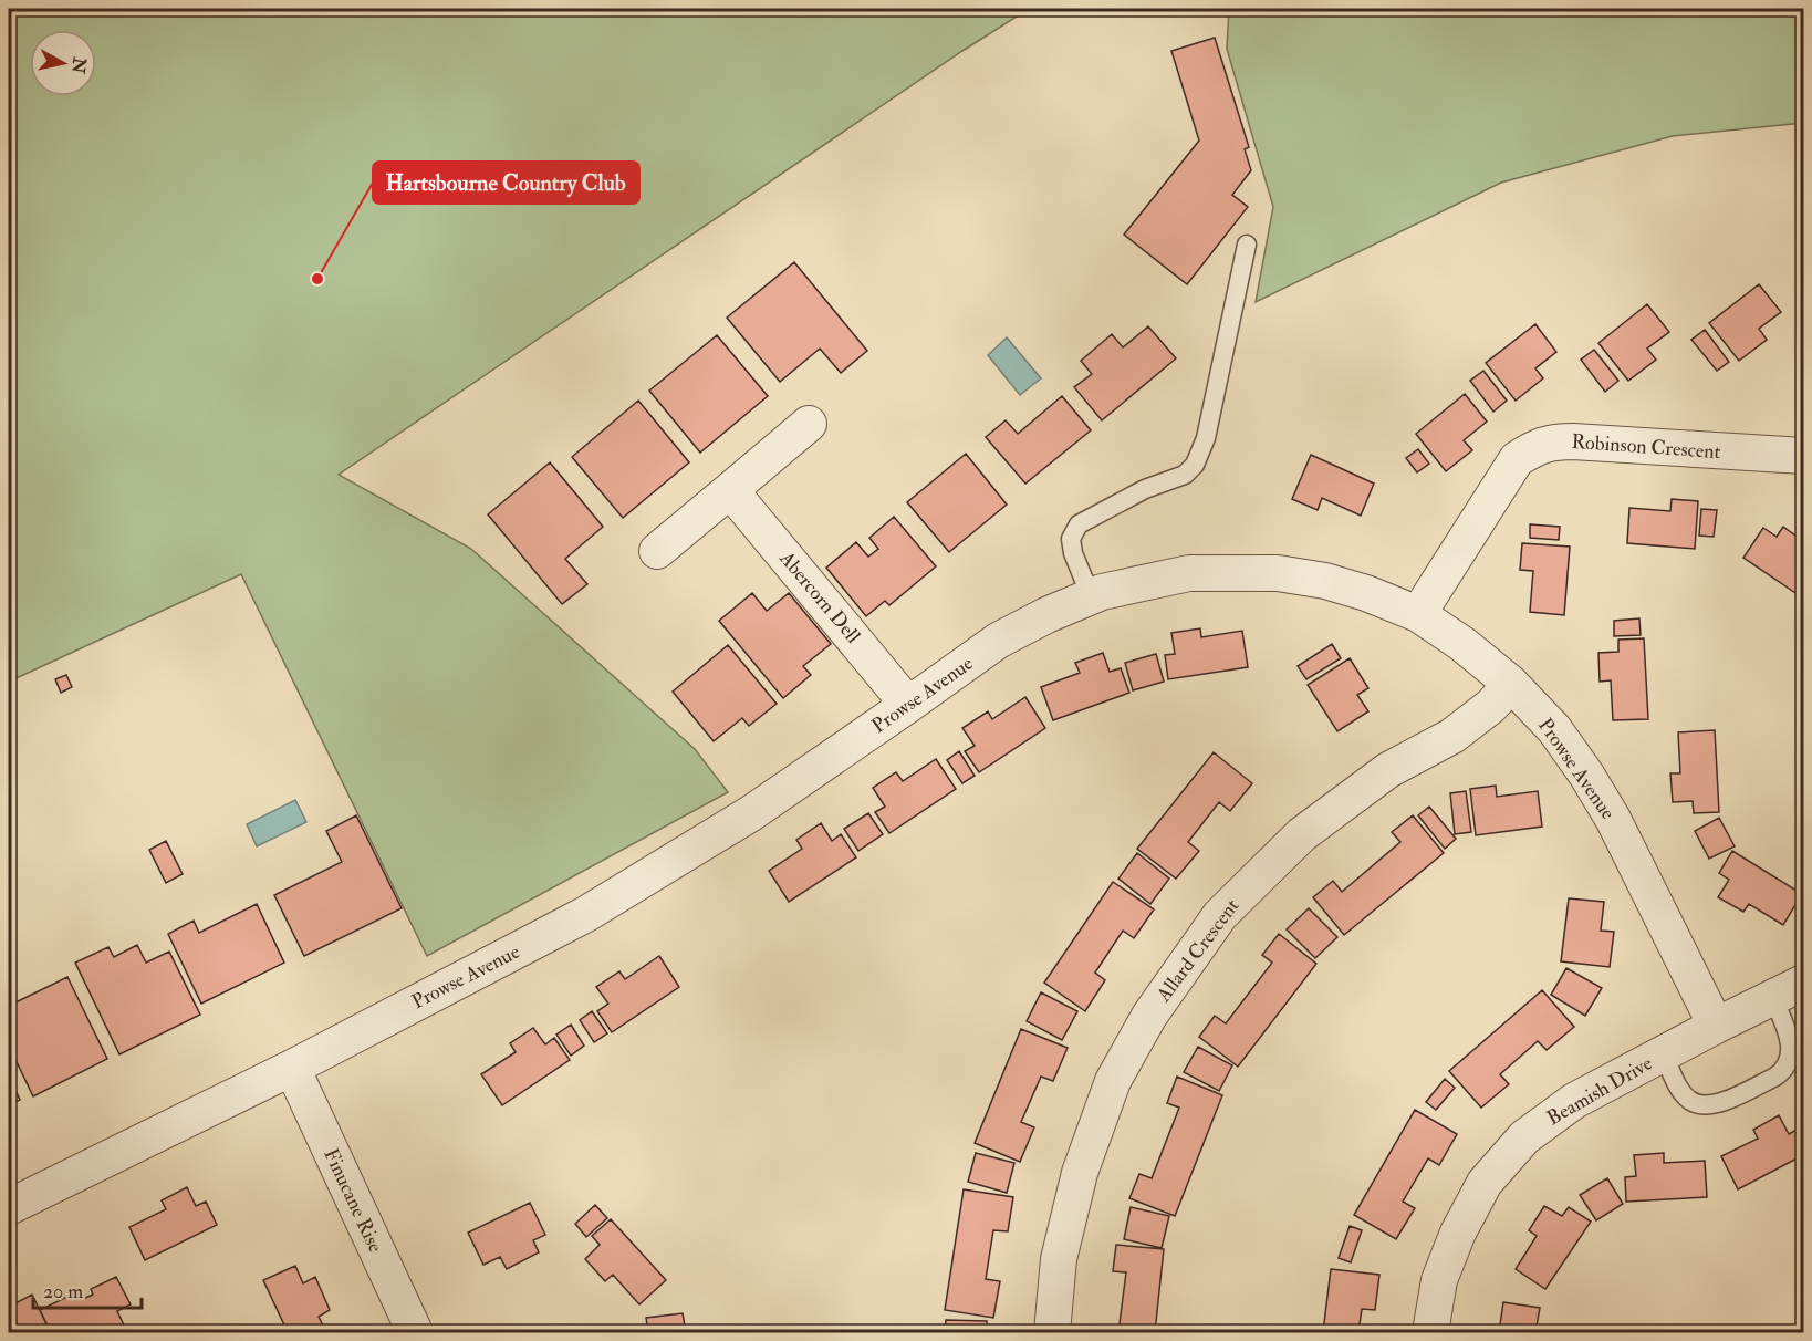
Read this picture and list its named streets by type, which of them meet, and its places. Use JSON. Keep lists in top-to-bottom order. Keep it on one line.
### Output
{"streets":{"street":["Robinson Crescent","Abercorn Dell","Prowse Avenue","Allard Crescent","Beamish Drive","Finucane Rise"]},"crossings":[["Robinson Crescent","Prowse Avenue"],["Abercorn Dell","Prowse Avenue"],["Prowse Avenue","Allard Crescent"],["Prowse Avenue","Beamish Drive"],["Prowse Avenue","Finucane Rise"]],"places":["Hartsbourne Country Club"],"scale_bar":"20 m","north":"right"}
